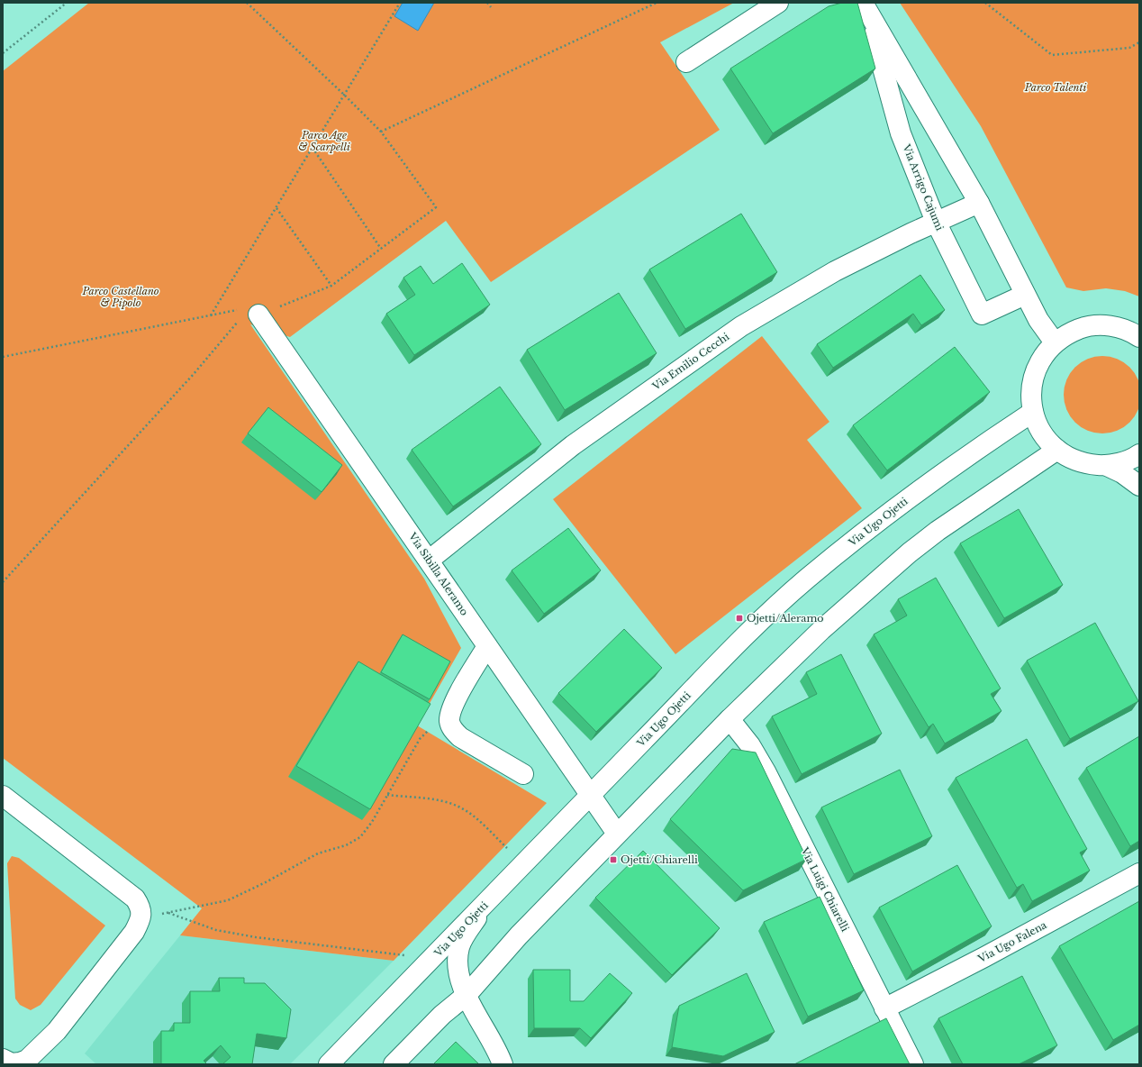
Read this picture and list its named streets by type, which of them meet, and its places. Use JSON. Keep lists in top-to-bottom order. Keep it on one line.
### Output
{"streets":{"street":["Via Arrigo Cajumi","Via Emilio Cecchi","Via Ugo Ojetti","Via Sibilla Aleramo","Via Luigi Chiarelli","Via Ugo Falena"]},"crossings":[["Via Arrigo Cajumi","Via Emilio Cecchi"],["Via Emilio Cecchi","Via Sibilla Aleramo"],["Via Ugo Ojetti","Via Sibilla Aleramo"],["Via Luigi Chiarelli","Via Ugo Falena"]],"parks":["Parco Talenti","Parco Age & Scarpelli","Parco Castellano & Pipolo"],"places":{"transit":["Ojetti/Aleramo","Ojetti/Chiarelli"]}}
